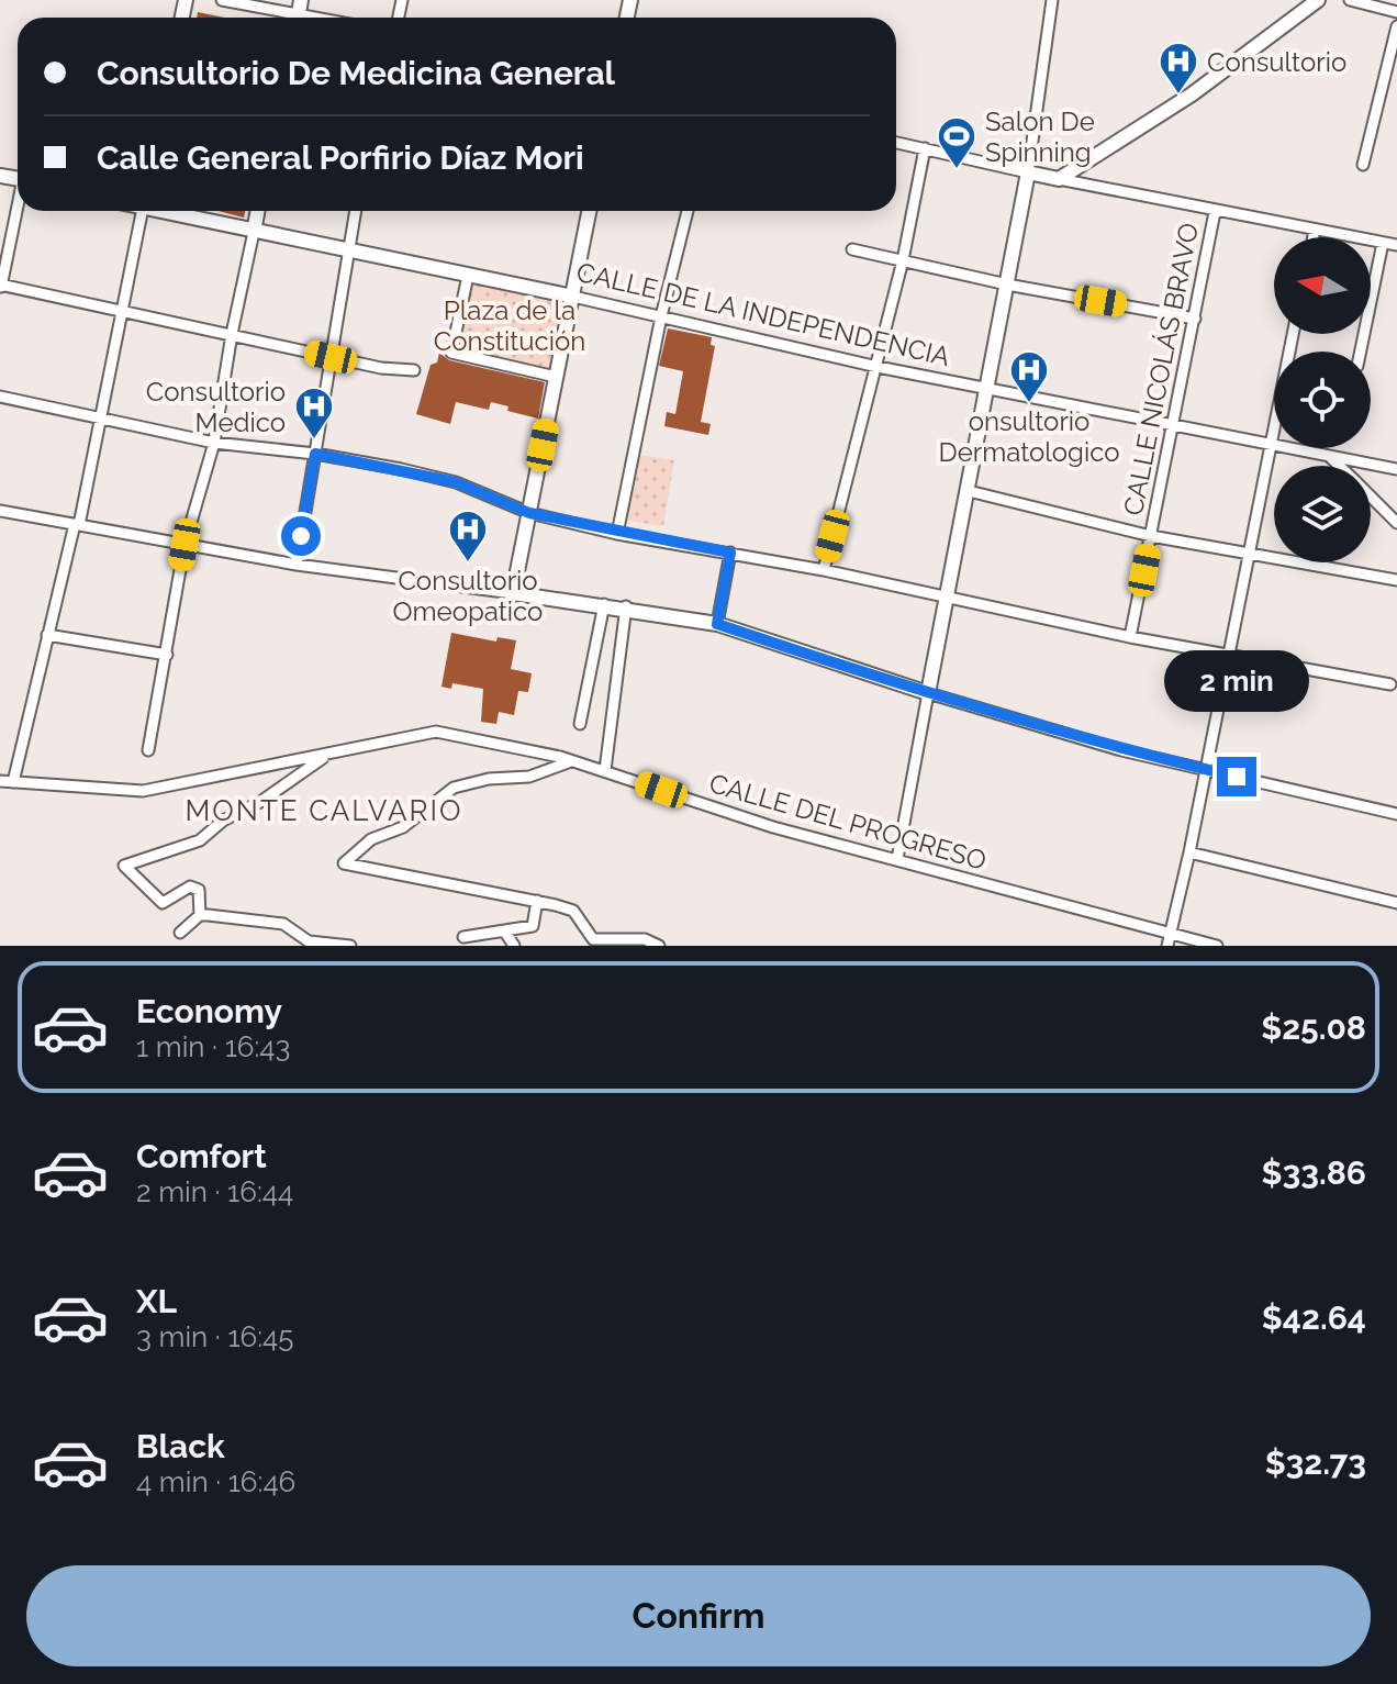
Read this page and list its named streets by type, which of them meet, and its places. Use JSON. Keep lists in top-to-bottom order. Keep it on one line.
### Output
{"streets":{"street":["CALLE DE LA INDEPENDENCIA","CALLE NICOLÁS BRAVO","CALLE DEL PROGRESO"]},"crossings":[["CALLE DE LA INDEPENDENCIA","CALLE NICOLÁS BRAVO"]],"districts":["MONTE CALVARIO"],"parks":["Plaza de la Constitución"],"places":{"hospital":["Consultorio","onsultorio Dermatologico","Consultorio Medico","Consultorio Omeopatico"],"sports":["Salon De Spinning"]},"north":"left","page":{"banner":["Consultorio De Medicina General","Calle General Porfirio Díaz Mori"],"bubble":"2 min","list":[{"name":"Economy","note":"1 min · 16:43","value":"$25.08"},{"name":"Comfort","note":"2 min · 16:44","value":"$33.86"},{"name":"XL","note":"3 min · 16:45","value":"$42.64"},{"name":"Black","note":"4 min · 16:46","value":"$32.73"}],"buttons":"Confirm"}}
